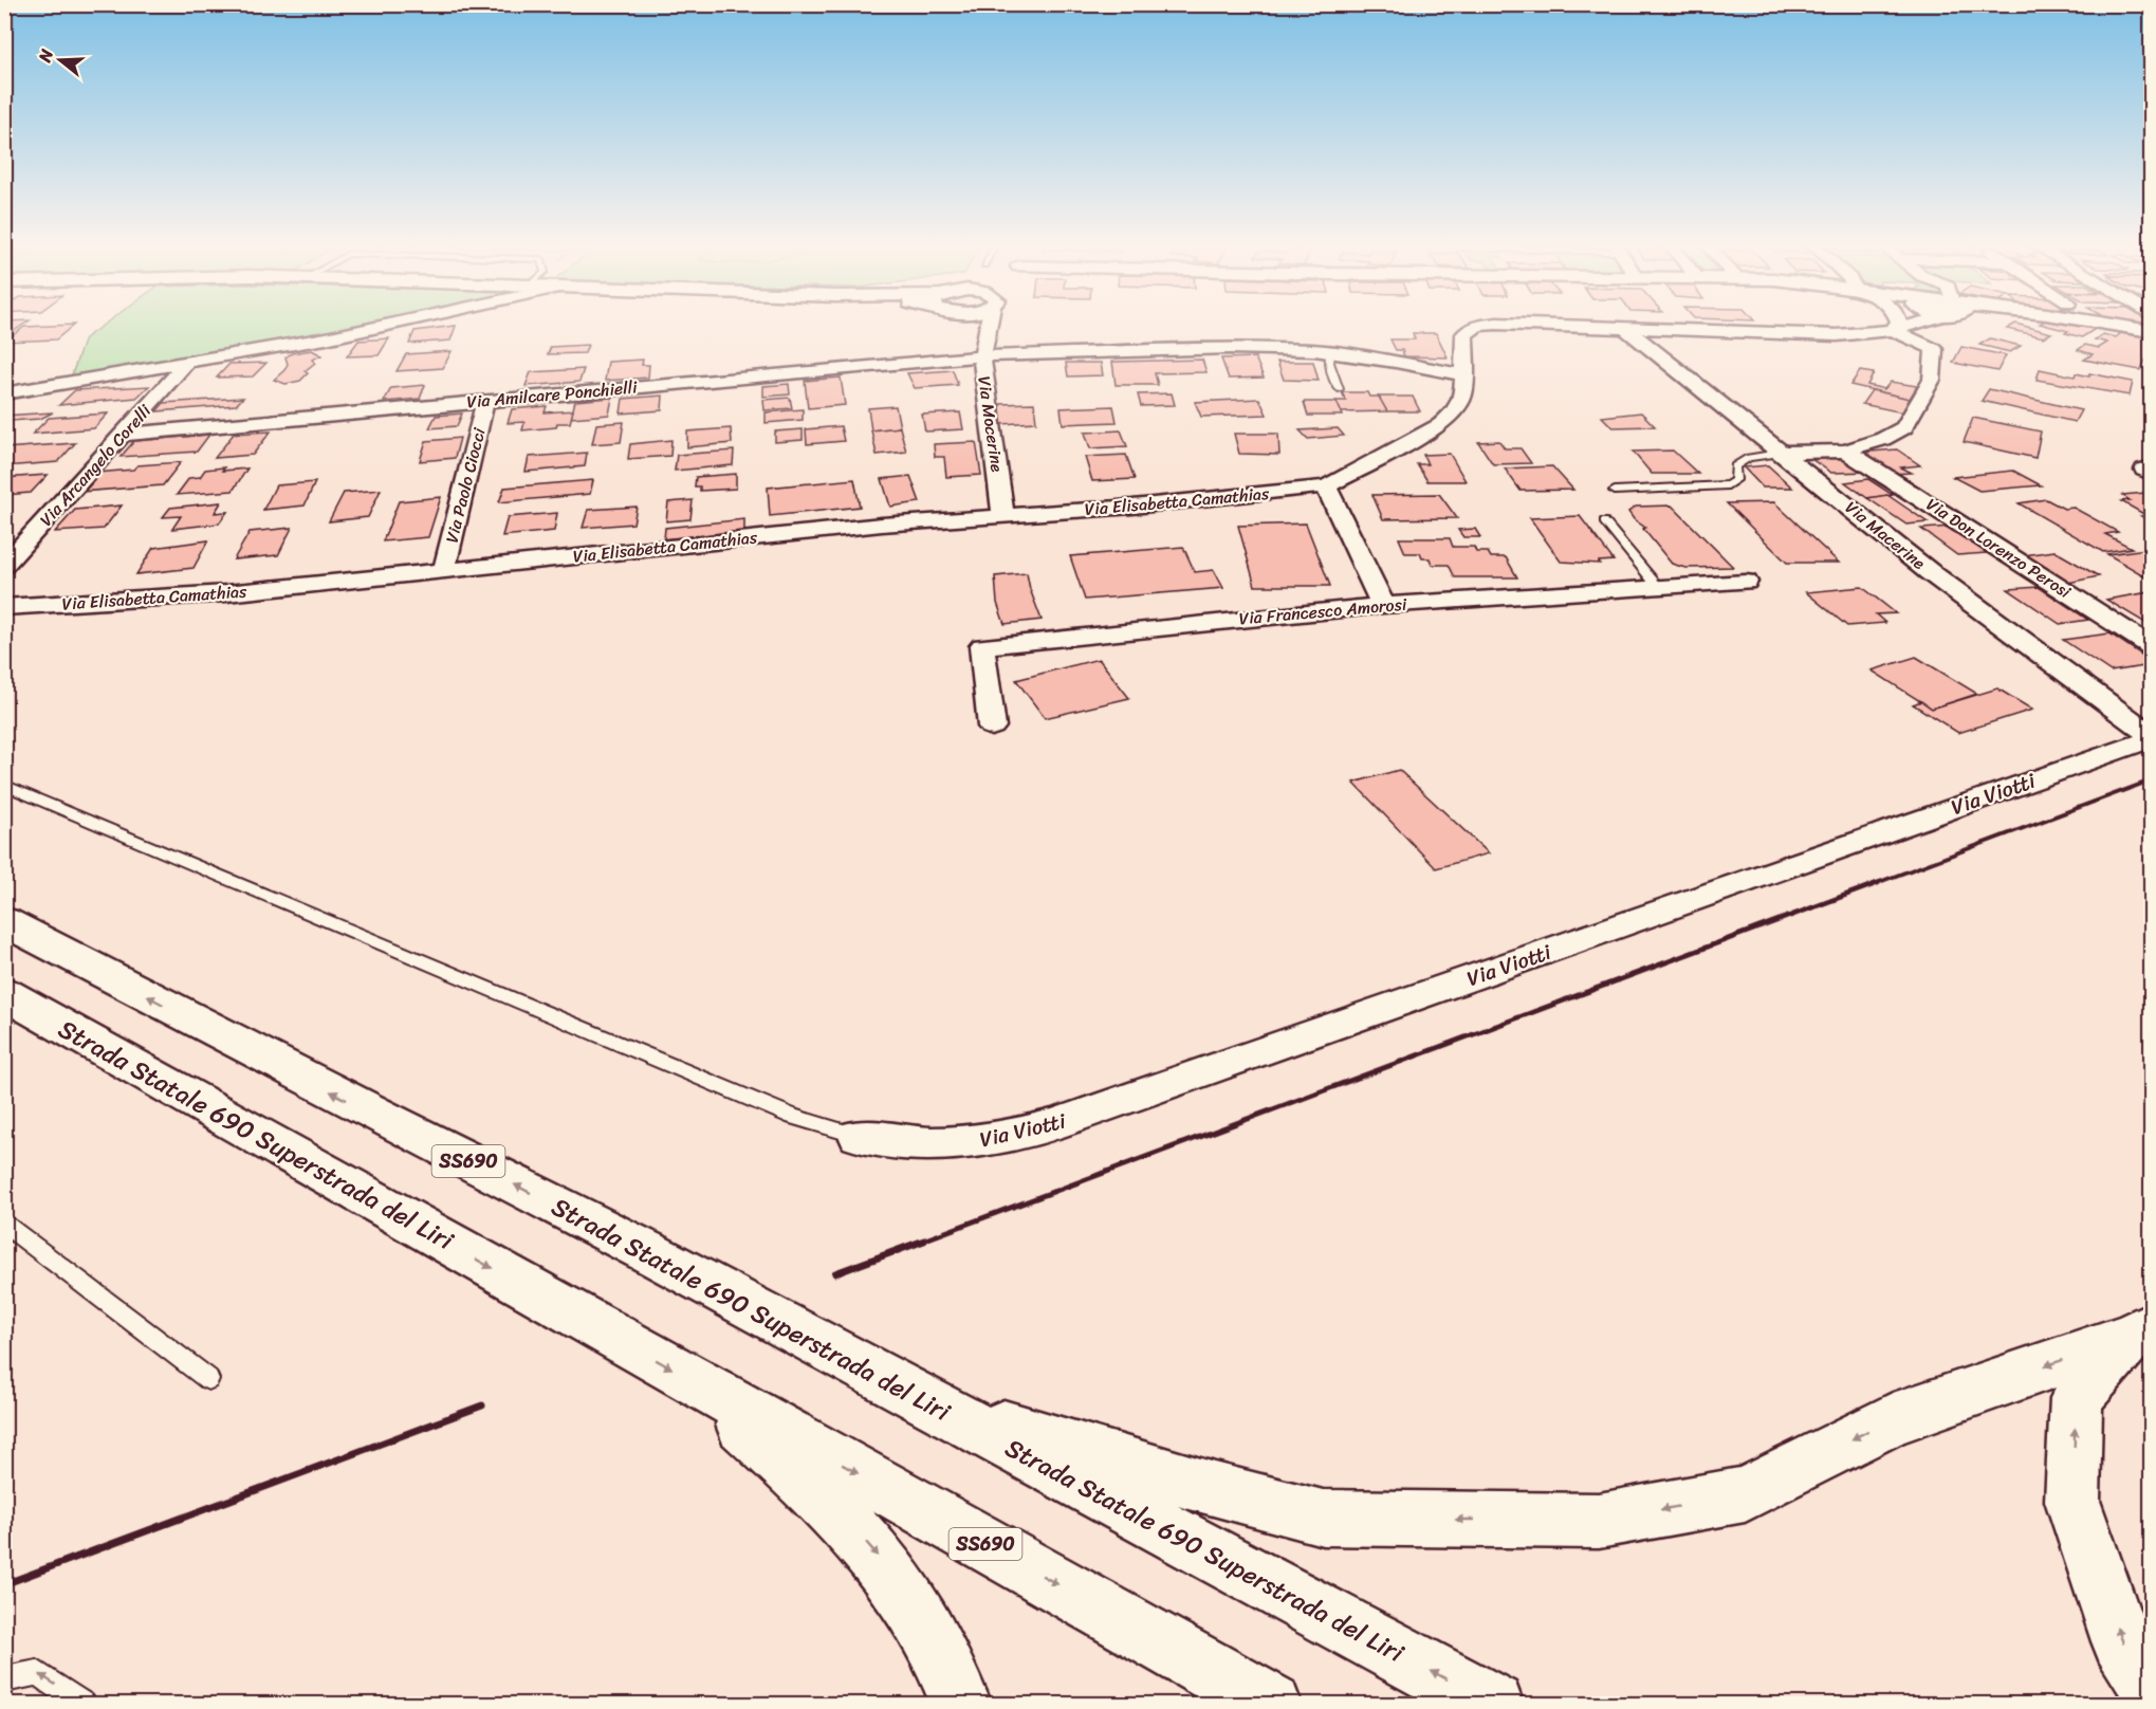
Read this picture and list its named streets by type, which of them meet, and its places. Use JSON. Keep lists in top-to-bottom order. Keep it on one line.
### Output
{"streets":{"main road":["Strada Statale 690 Superstrada del Liri","SS690"],"street":["Via Amilcare Ponchielli","Via Mocerine","Via Arcangelo Corelli","Via Paolo Ciocci","Via Elisabetta Camathias","Via Macerine","Via Don Lorenzo Perosi","Via Francesco Amorosi","Via Viotti"]},"crossings":[["Via Amilcare Ponchielli","Via Mocerine"],["Via Amilcare Ponchielli","Via Arcangelo Corelli"],["Via Amilcare Ponchielli","Via Paolo Ciocci"],["Via Mocerine","Via Elisabetta Camathias"],["Via Paolo Ciocci","Via Elisabetta Camathias"],["Via Macerine","Via Viotti"]],"north":"left"}
